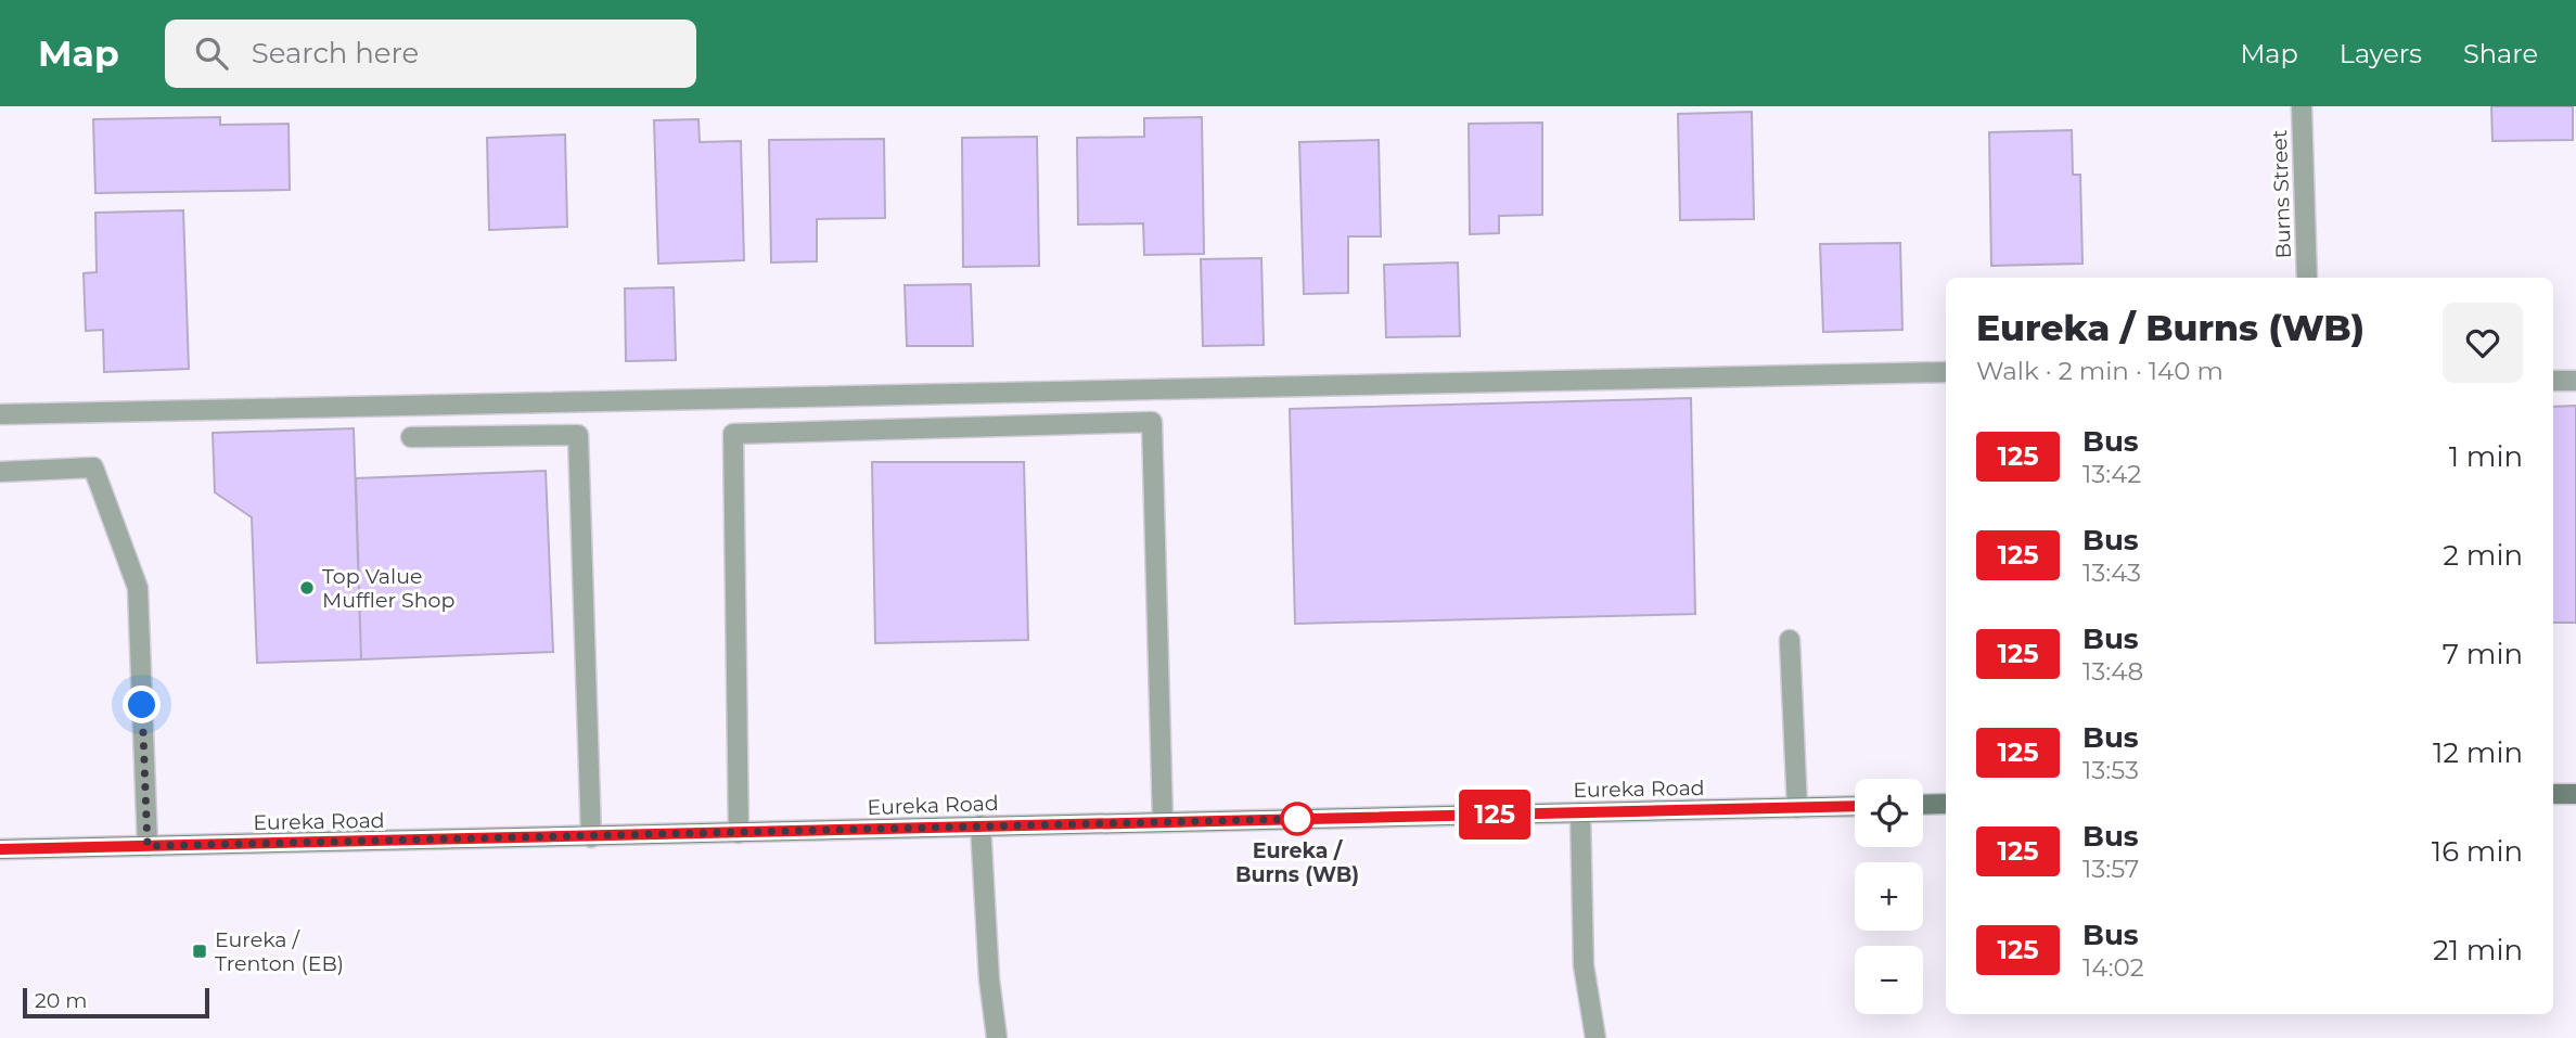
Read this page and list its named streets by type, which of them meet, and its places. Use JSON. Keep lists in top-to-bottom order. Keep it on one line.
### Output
{"streets":{"main road":["Eureka Road"],"street":["Burns Street"]},"places":{"other":["Top Value Muffler Shop","Eureka / Burns (WB)"],"transit":["Eureka / Trenton (EB)"]},"lines":["bus line 125"],"scale_bar":"20 m","page":{"header":"Map","search":"Search here","nav":["Map","Layers","Share"],"on_map":"125","heading":["Eureka / Burns (WB)","Walk · 2 min · 140 m"],"list":[{"mark":"125","name":"Bus","note":"13:42","value":"1 min"},{"mark":"125","name":"Bus","note":"13:43","value":"2 min"},{"mark":"125","name":"Bus","note":"13:48","value":"7 min"},{"mark":"125","name":"Bus","note":"13:53","value":"12 min"},{"mark":"125","name":"Bus","note":"13:57","value":"16 min"},{"mark":"125","name":"Bus","note":"14:02","value":"21 min"}],"map_buttons":["+","−"],"scale":"20 m"}}
